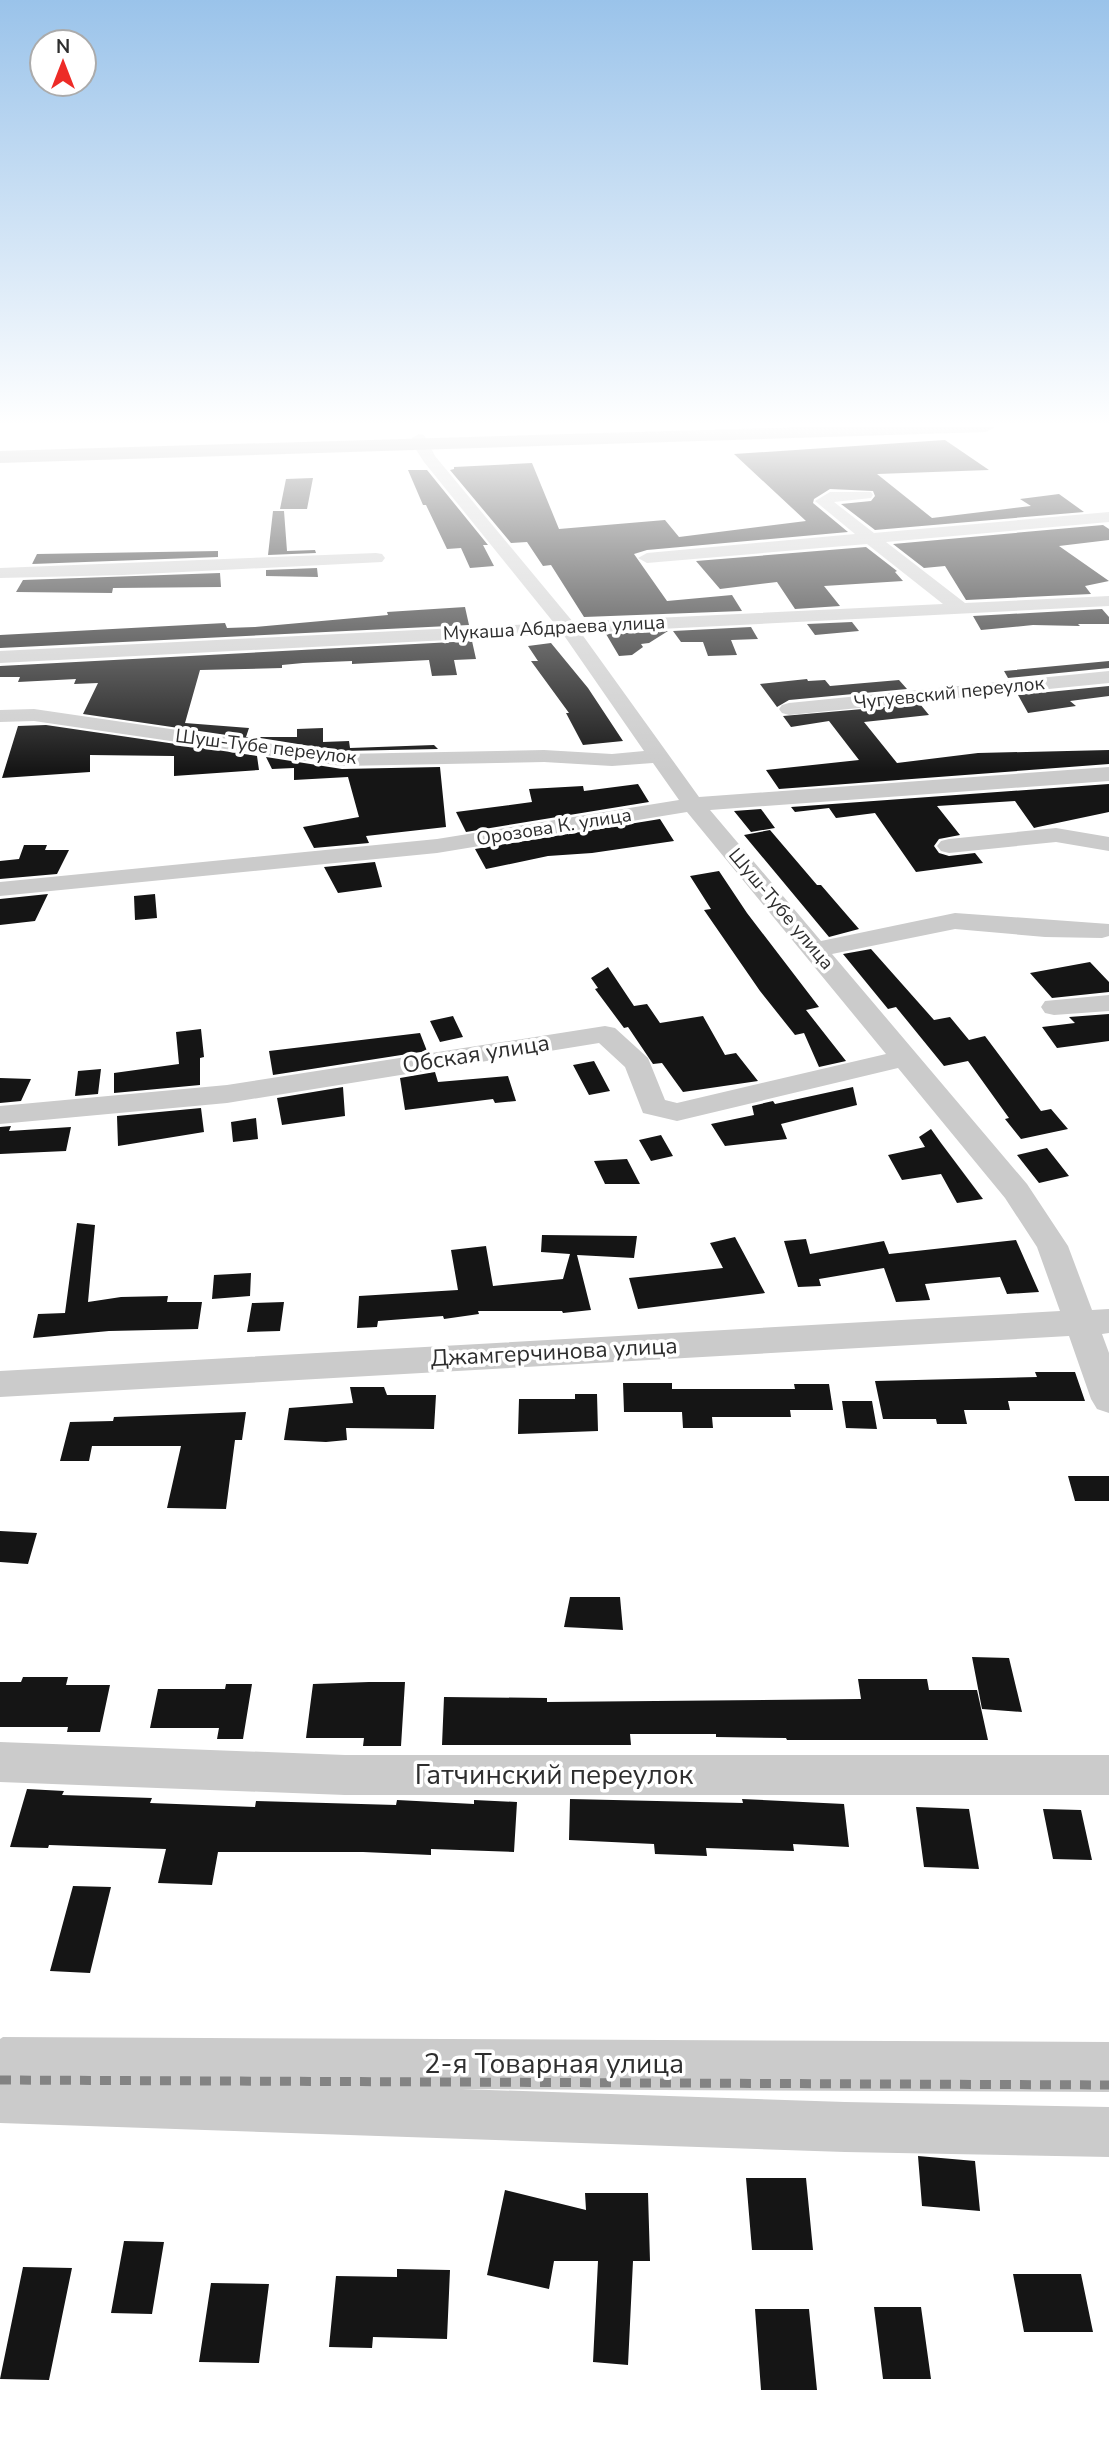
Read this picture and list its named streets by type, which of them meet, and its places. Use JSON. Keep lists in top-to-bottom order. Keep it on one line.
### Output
{"streets":{"street":["Мукаша Абдраева улица","Чугуевский переулок","Шуш-Тубе переулок","Орозова К. улица","Шуш-Тубе улица","Обская улица","Джамгерчинова улица","Гатчинский переулок","2-я Товарная улица"]},"crossings":[["Мукаша Абдраева улица","Шуш-Тубе улица"],["Шуш-Тубе переулок","Шуш-Тубе улица"],["Орозова К. улица","Шуш-Тубе улица"],["Шуш-Тубе улица","Обская улица"],["Шуш-Тубе улица","Джамгерчинова улица"]],"north":"top"}
